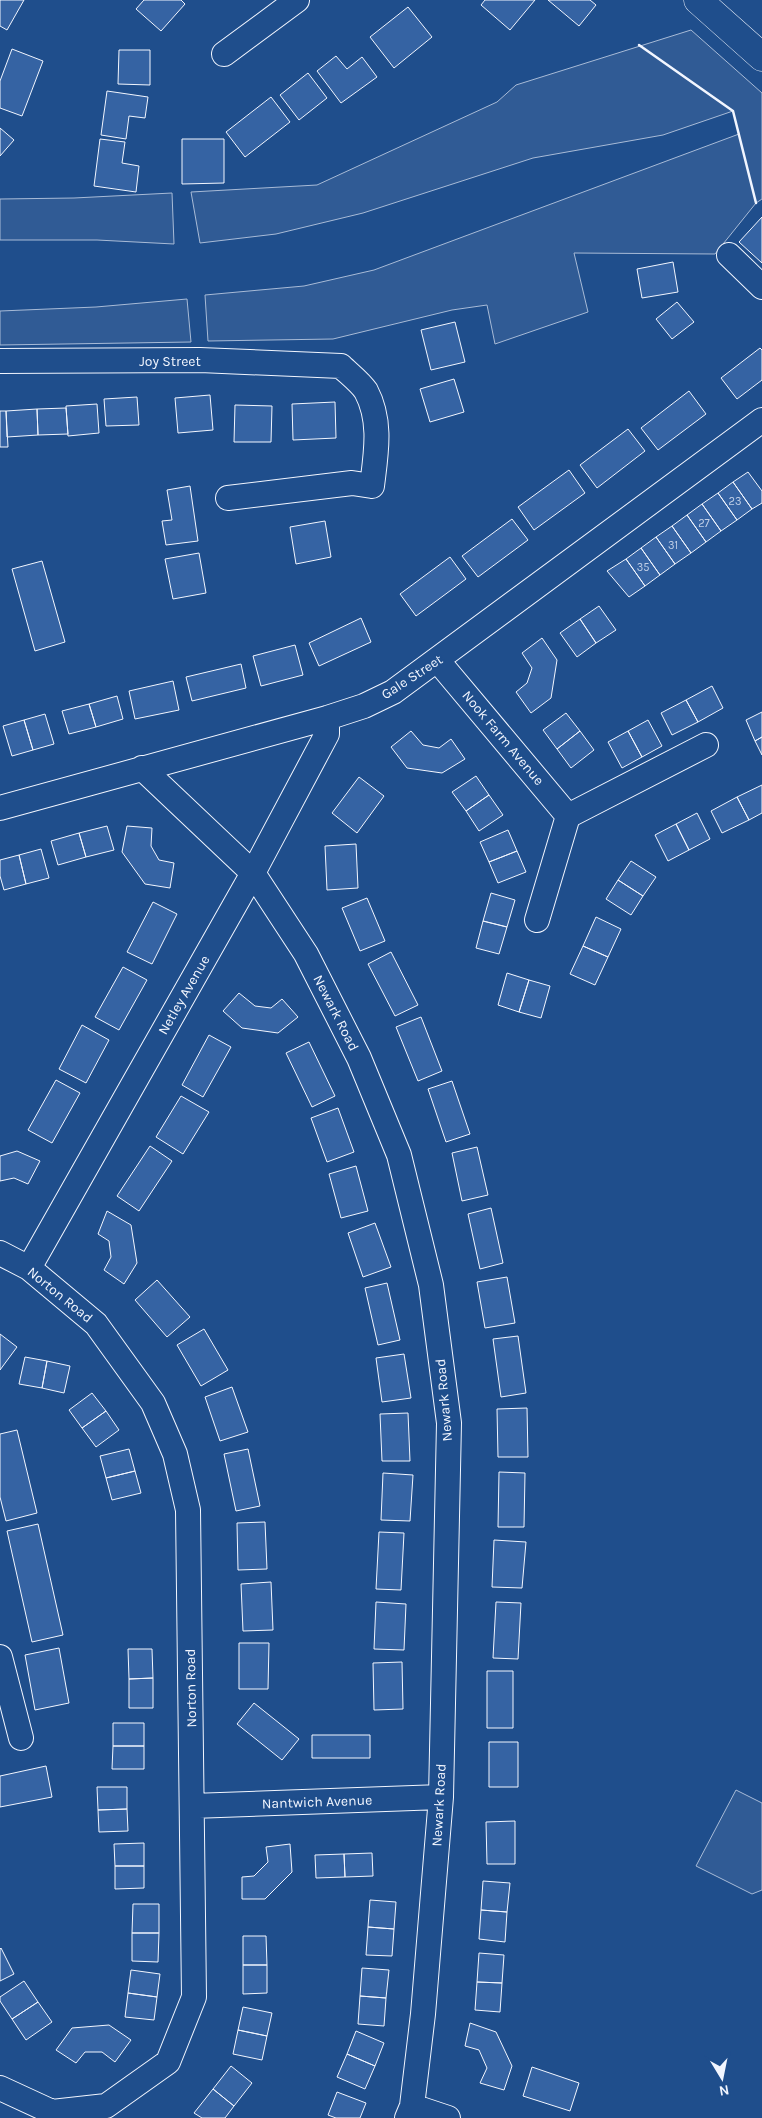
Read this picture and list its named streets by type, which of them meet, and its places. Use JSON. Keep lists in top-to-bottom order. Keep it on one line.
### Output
{"streets":{"street":["Joy Street","Gale Street","Nook Farm Avenue","Netley Avenue","Newark Road","Norton Road","Nantwich Avenue"]},"crossings":[["Gale Street","Nook Farm Avenue"],["Gale Street","Netley Avenue"],["Gale Street","Newark Road"],["Netley Avenue","Newark Road"],["Netley Avenue","Norton Road"],["Newark Road","Nantwich Avenue"],["Norton Road","Nantwich Avenue"]],"house_numbers":["23","27","31","35"],"north":"bottom"}
